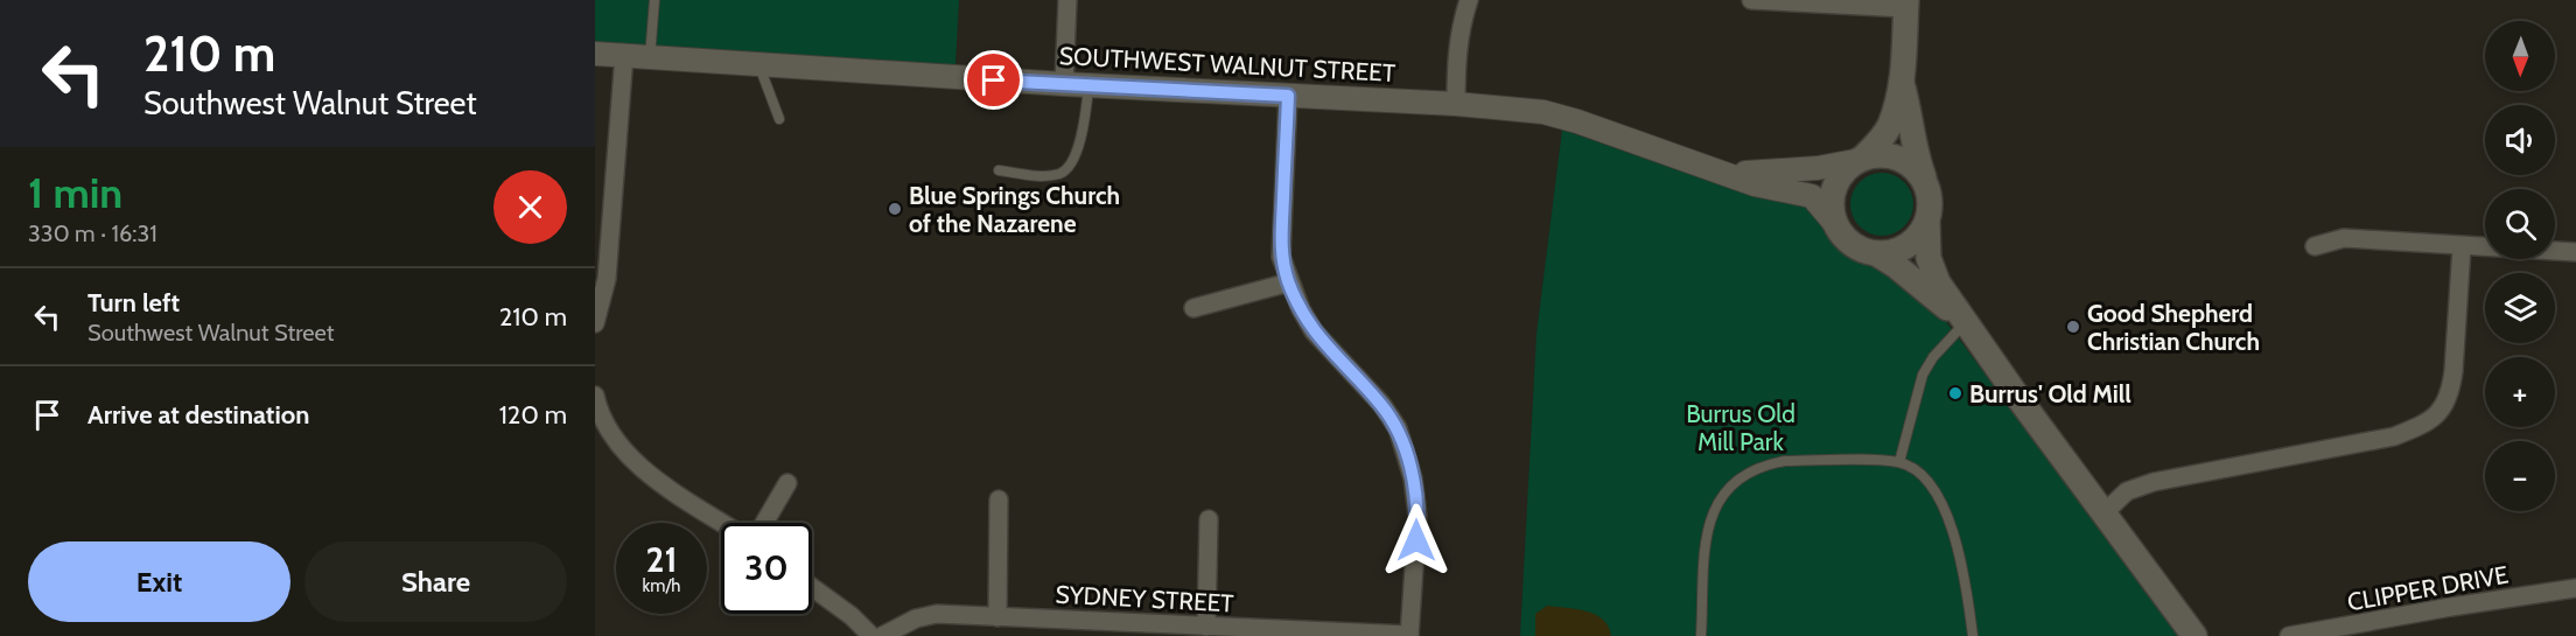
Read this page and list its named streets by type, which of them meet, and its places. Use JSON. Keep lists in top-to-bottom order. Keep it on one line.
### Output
{"streets":{"street":["SOUTHWEST WALNUT STREET","CLIPPER DRIVE","SYDNEY STREET"]},"parks":["Burrus Old Mill Park"],"places":["Blue Springs Church of the Nazarene","Good Shepherd Christian Church","Burrus' Old Mill"],"north":"bottom","page":{"turn":["210 m","Southwest Walnut Street"],"map_buttons":["+","−"],"heading":["1 min","330 m · 16:31"],"list":[{"name":"Turn left","note":"Southwest Walnut Street","value":"210 m"},{"name":"Arrive at destination","value":"120 m"}],"speed":"21 km/h","limit":"30","buttons":["Exit","Share"]}}
